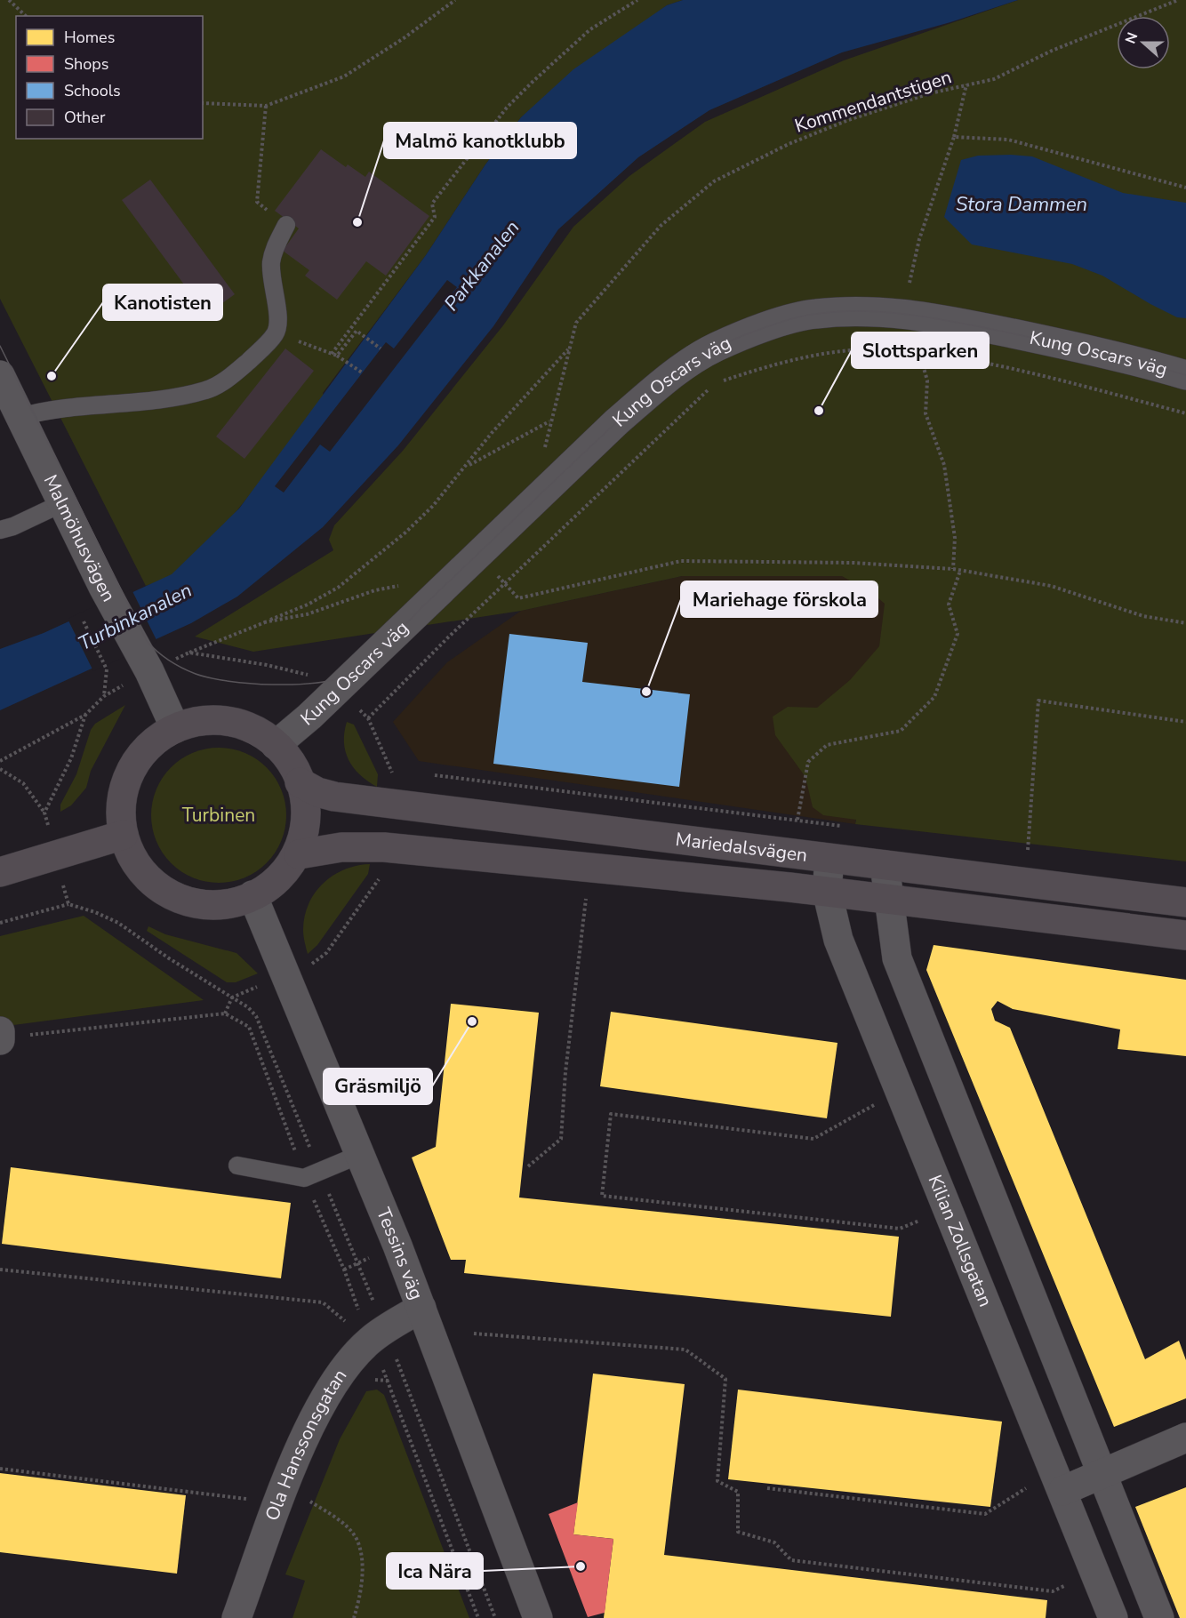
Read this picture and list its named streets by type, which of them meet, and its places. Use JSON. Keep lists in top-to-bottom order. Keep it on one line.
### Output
{"streets":{"main road":["Mariedalsvägen"],"street":["Kung Oscars väg","Malmöhusvägen","Kilian Zollsgatan","Tessins väg","Ola Hanssonsgatan"],"path":["Kommendantstigen"]},"crossings":[["Kommendantstigen","Kung Oscars väg"],["Kung Oscars väg","Malmöhusvägen"],["Kung Oscars väg","Mariedalsvägen"],["Kung Oscars väg","Tessins väg"],["Malmöhusvägen","Mariedalsvägen"],["Malmöhusvägen","Tessins väg"],["Mariedalsvägen","Kilian Zollsgatan"],["Mariedalsvägen","Tessins väg"],["Tessins väg","Ola Hanssonsgatan"]],"water":["Stora Dammen","Parkkanalen","Turbinkanalen"],"parks":["Turbinen"],"places":["Malmö kanotklubb","Kanotisten","Slottsparken","Mariehage förskola","Gräsmiljö","Ica Nära"],"legend":["Homes","Shops","Schools","Other"],"north":"left"}
